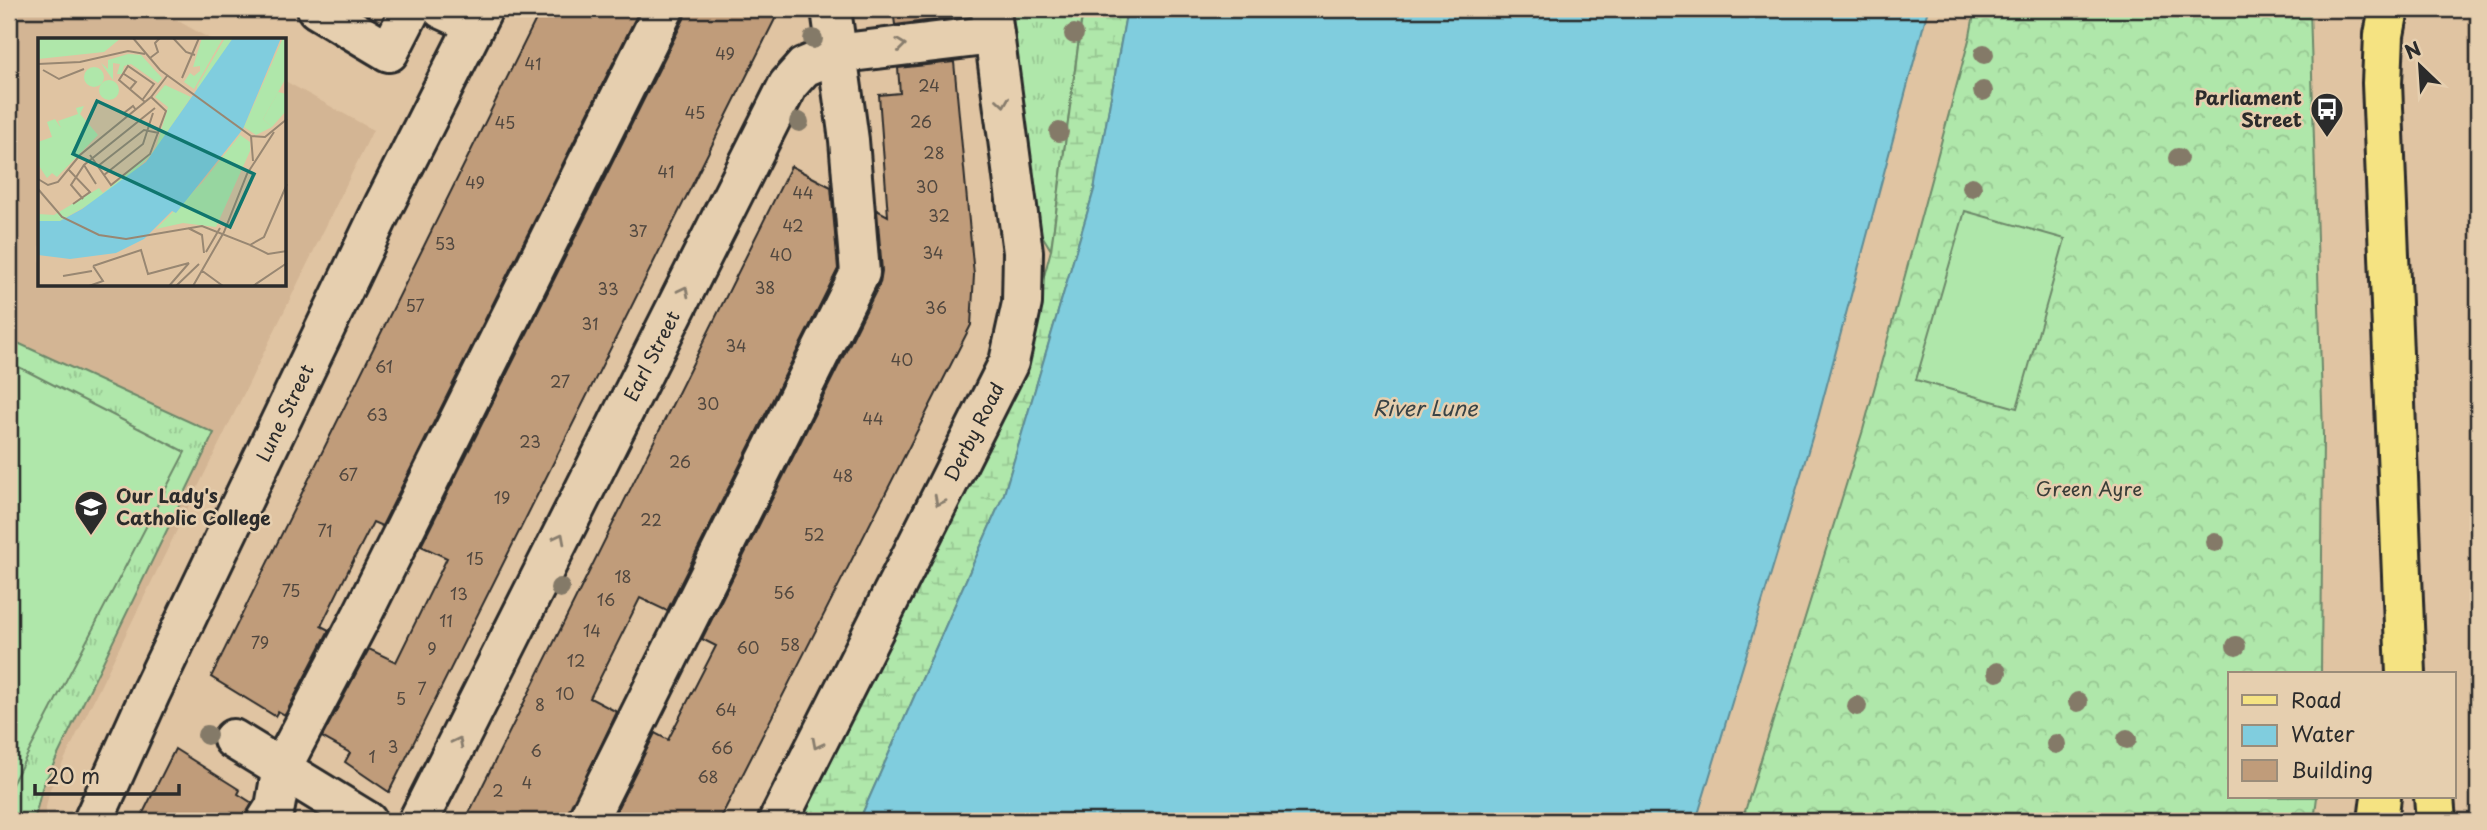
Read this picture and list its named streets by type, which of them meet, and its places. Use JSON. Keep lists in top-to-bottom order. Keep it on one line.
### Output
{"streets":{"street":["Earl Street","Lune Street","Derby Road"]},"crossings":[["Earl Street","Derby Road"]],"water":["River Lune"],"parks":["Green Ayre"],"places":{"bus stop":["Parliament Street"],"school or university":["Our Lady's Catholic College"]},"house_numbers":["49","41","24","45","26","45","28","41","49","30","44","32","42","37","53","34","40","38","33","57","36","31","34","40","61","27","30","63","44","23","26","67","48","19","22","71","52","15","18","75","56","13","16","11","14","79","58","60","9","12","7","10","5","8","64","3","66","6","1","68","4","2"],"legend":["Road","Water","Building"],"scale_bar":"20 m","north":"top left"}
